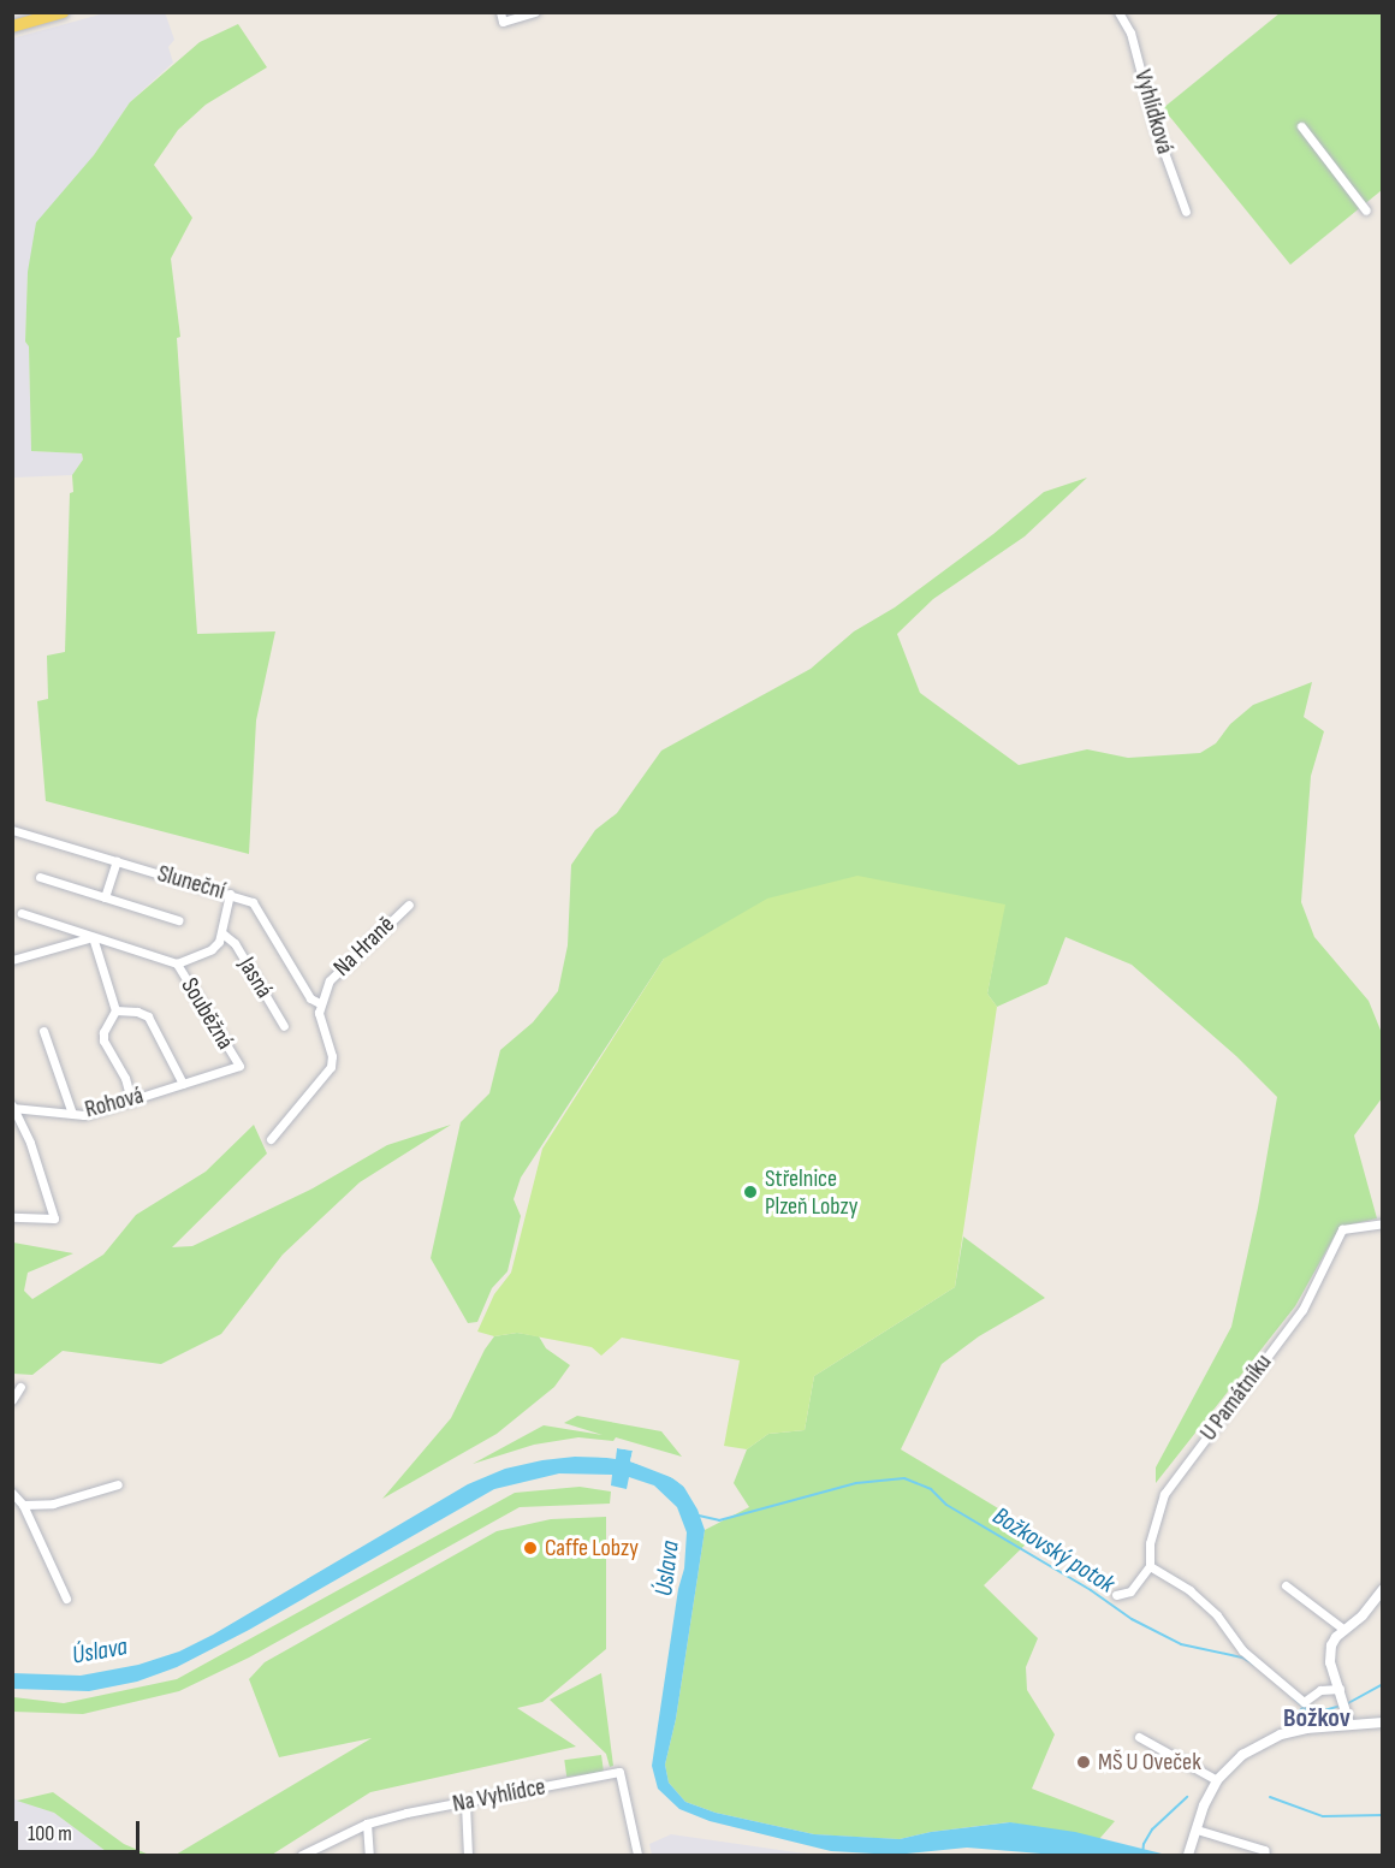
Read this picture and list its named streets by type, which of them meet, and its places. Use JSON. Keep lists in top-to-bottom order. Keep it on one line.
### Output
{"streets":{"street":["Vyhlídková","Sluneční","Na Hraně","Jasná","Souběžná","Rohová","U Památníku","Na Vyhlídce"]},"crossings":[["Sluneční","Na Hraně"],["Souběžná","Rohová"]],"districts":["Božkov"],"water":["Božkovský potok","Úslava"],"places":["Střelnice Plzeň Lobzy","Caffe Lobzy","MŠ U Oveček"],"scale_bar":"100 m"}
